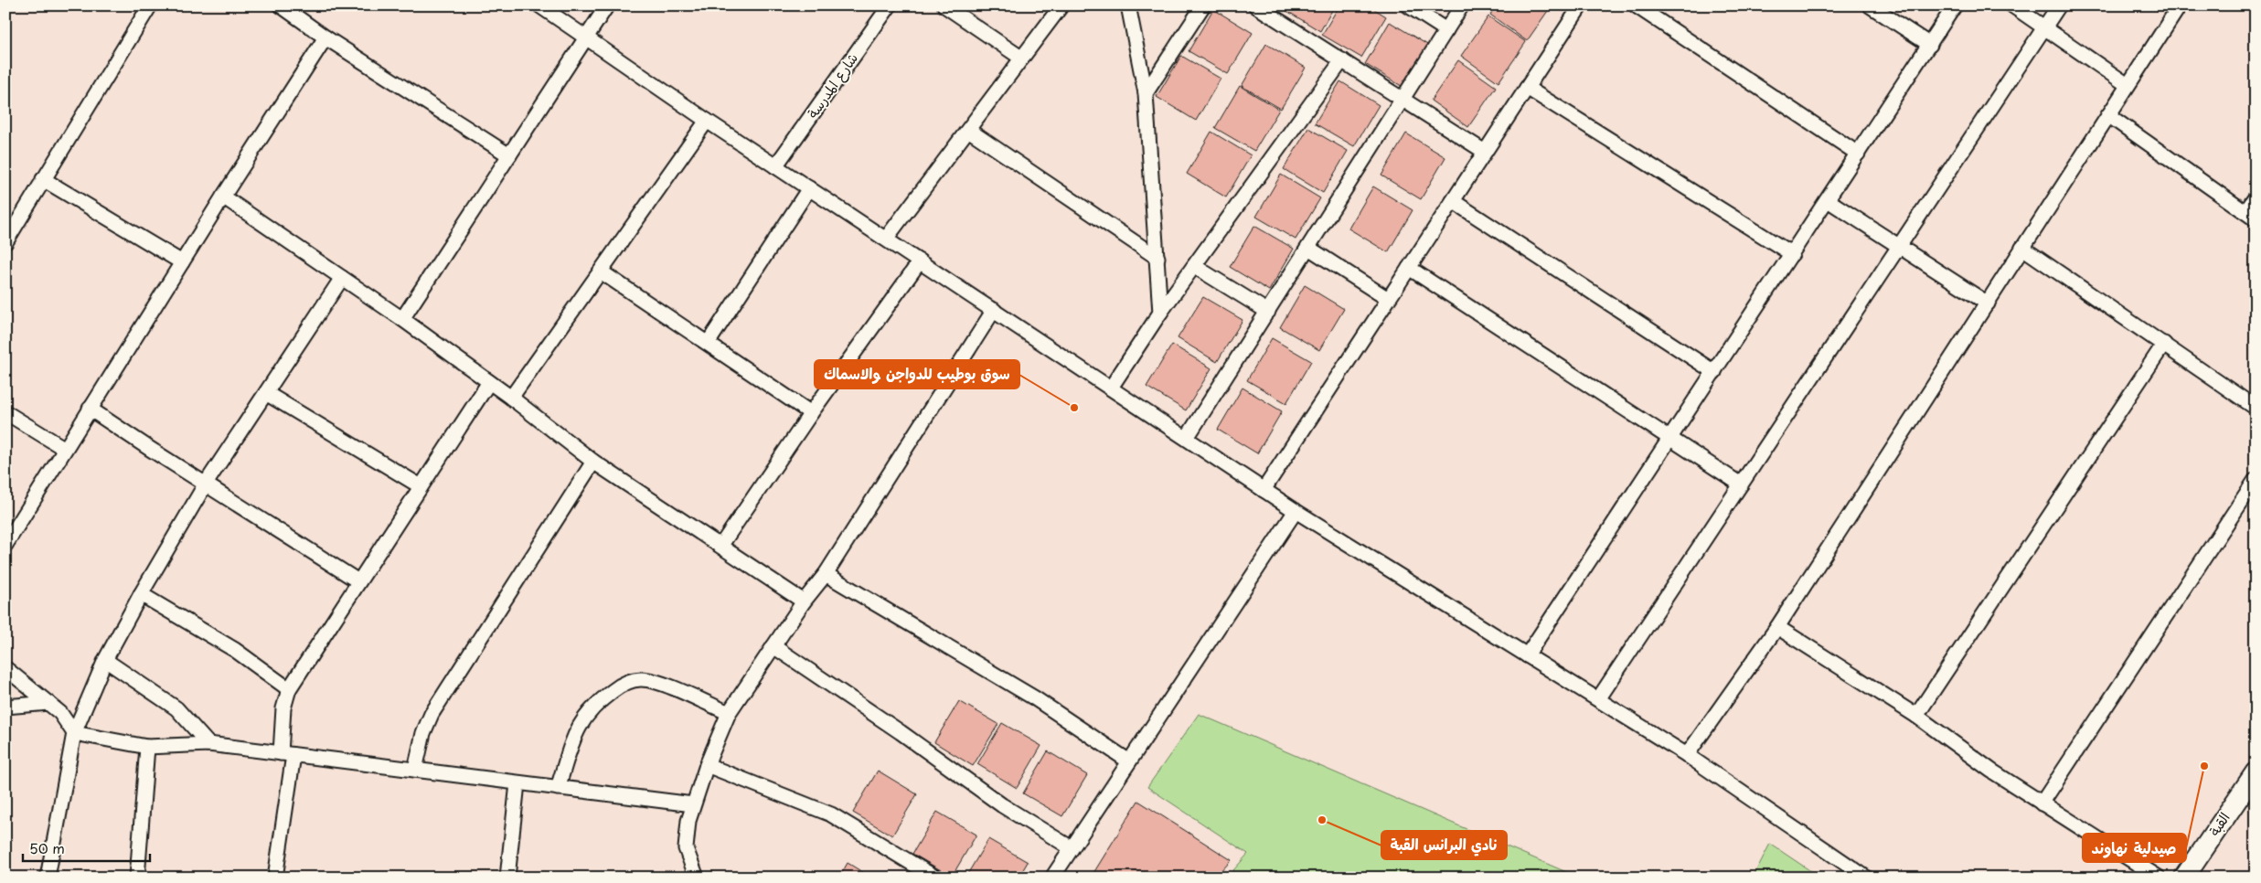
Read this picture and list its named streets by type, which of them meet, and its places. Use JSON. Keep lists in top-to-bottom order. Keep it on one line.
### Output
{"streets":{"main road":["القبة"],"street":["شارع المدرسة"]},"places":["سوق بوطيب للدواجن والاسماك","صيدلية نهاوند","نادي البرانس القبة"],"scale_bar":"50 m"}
